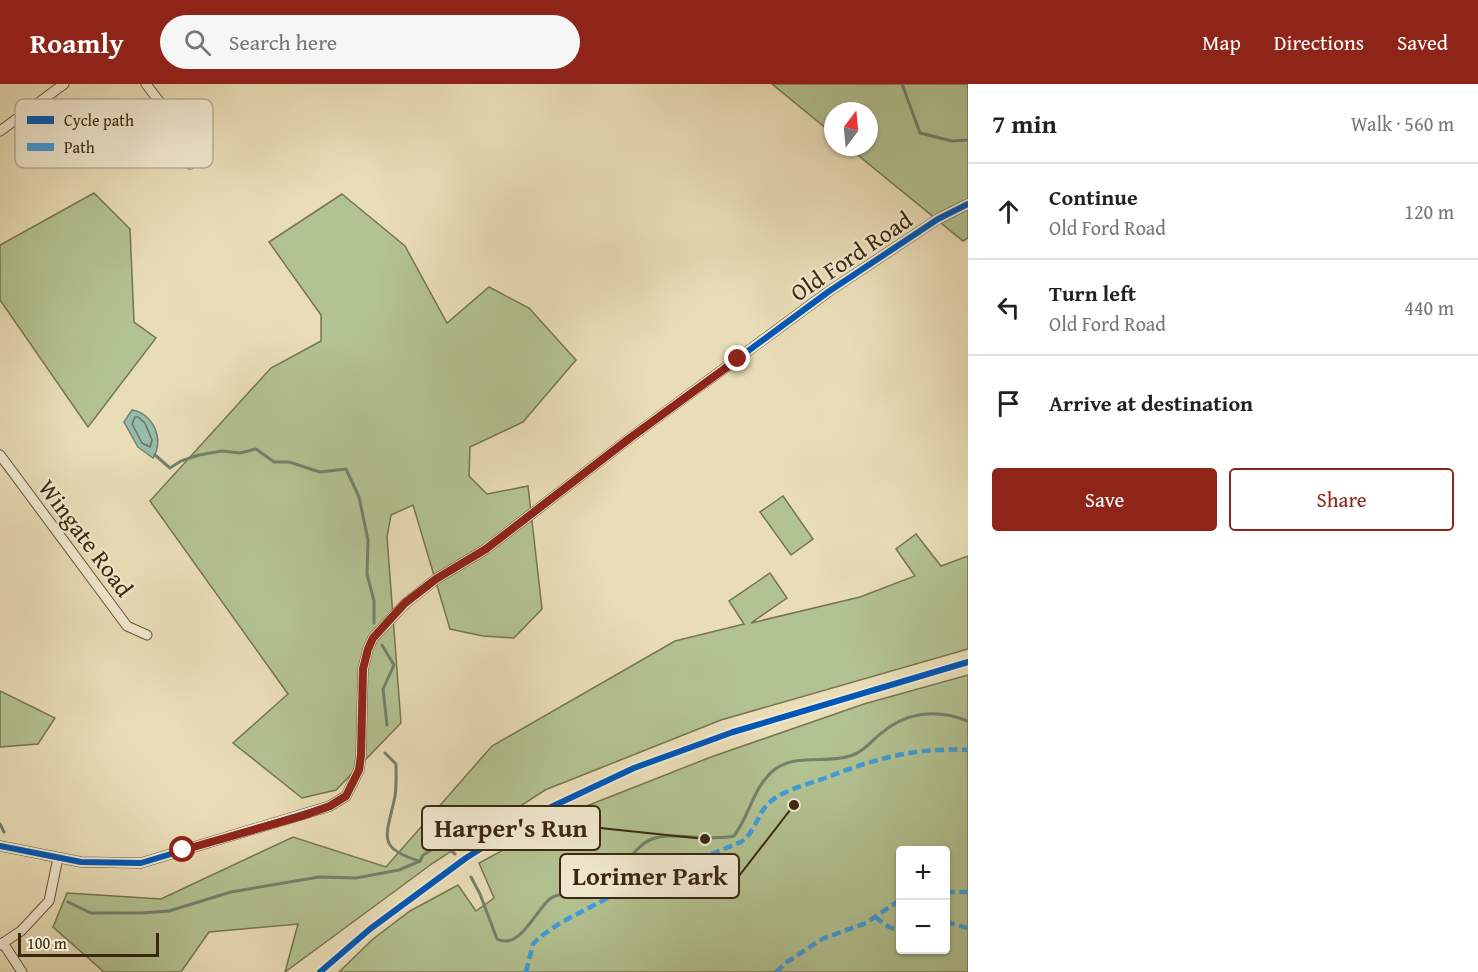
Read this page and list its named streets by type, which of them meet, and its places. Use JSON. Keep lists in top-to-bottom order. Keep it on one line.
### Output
{"streets":{"street":["Old Ford Road","Wingate Road"]},"places":["Lorimer Park","Harper's Run"],"legend":["Cycle path","Path"],"scale_bar":"100 m","north":"top","page":{"header":"Roamly","search":"Search here","nav":["Map","Directions","Saved"],"heading":["7 min","Walk · 560 m"],"list":[["Continue","Old Ford Road","120 m"],["Turn left","Old Ford Road","440 m"],"Arrive at destination"],"buttons":["Save","Share"],"map_buttons":["+","−"],"scale":"100 m"}}
